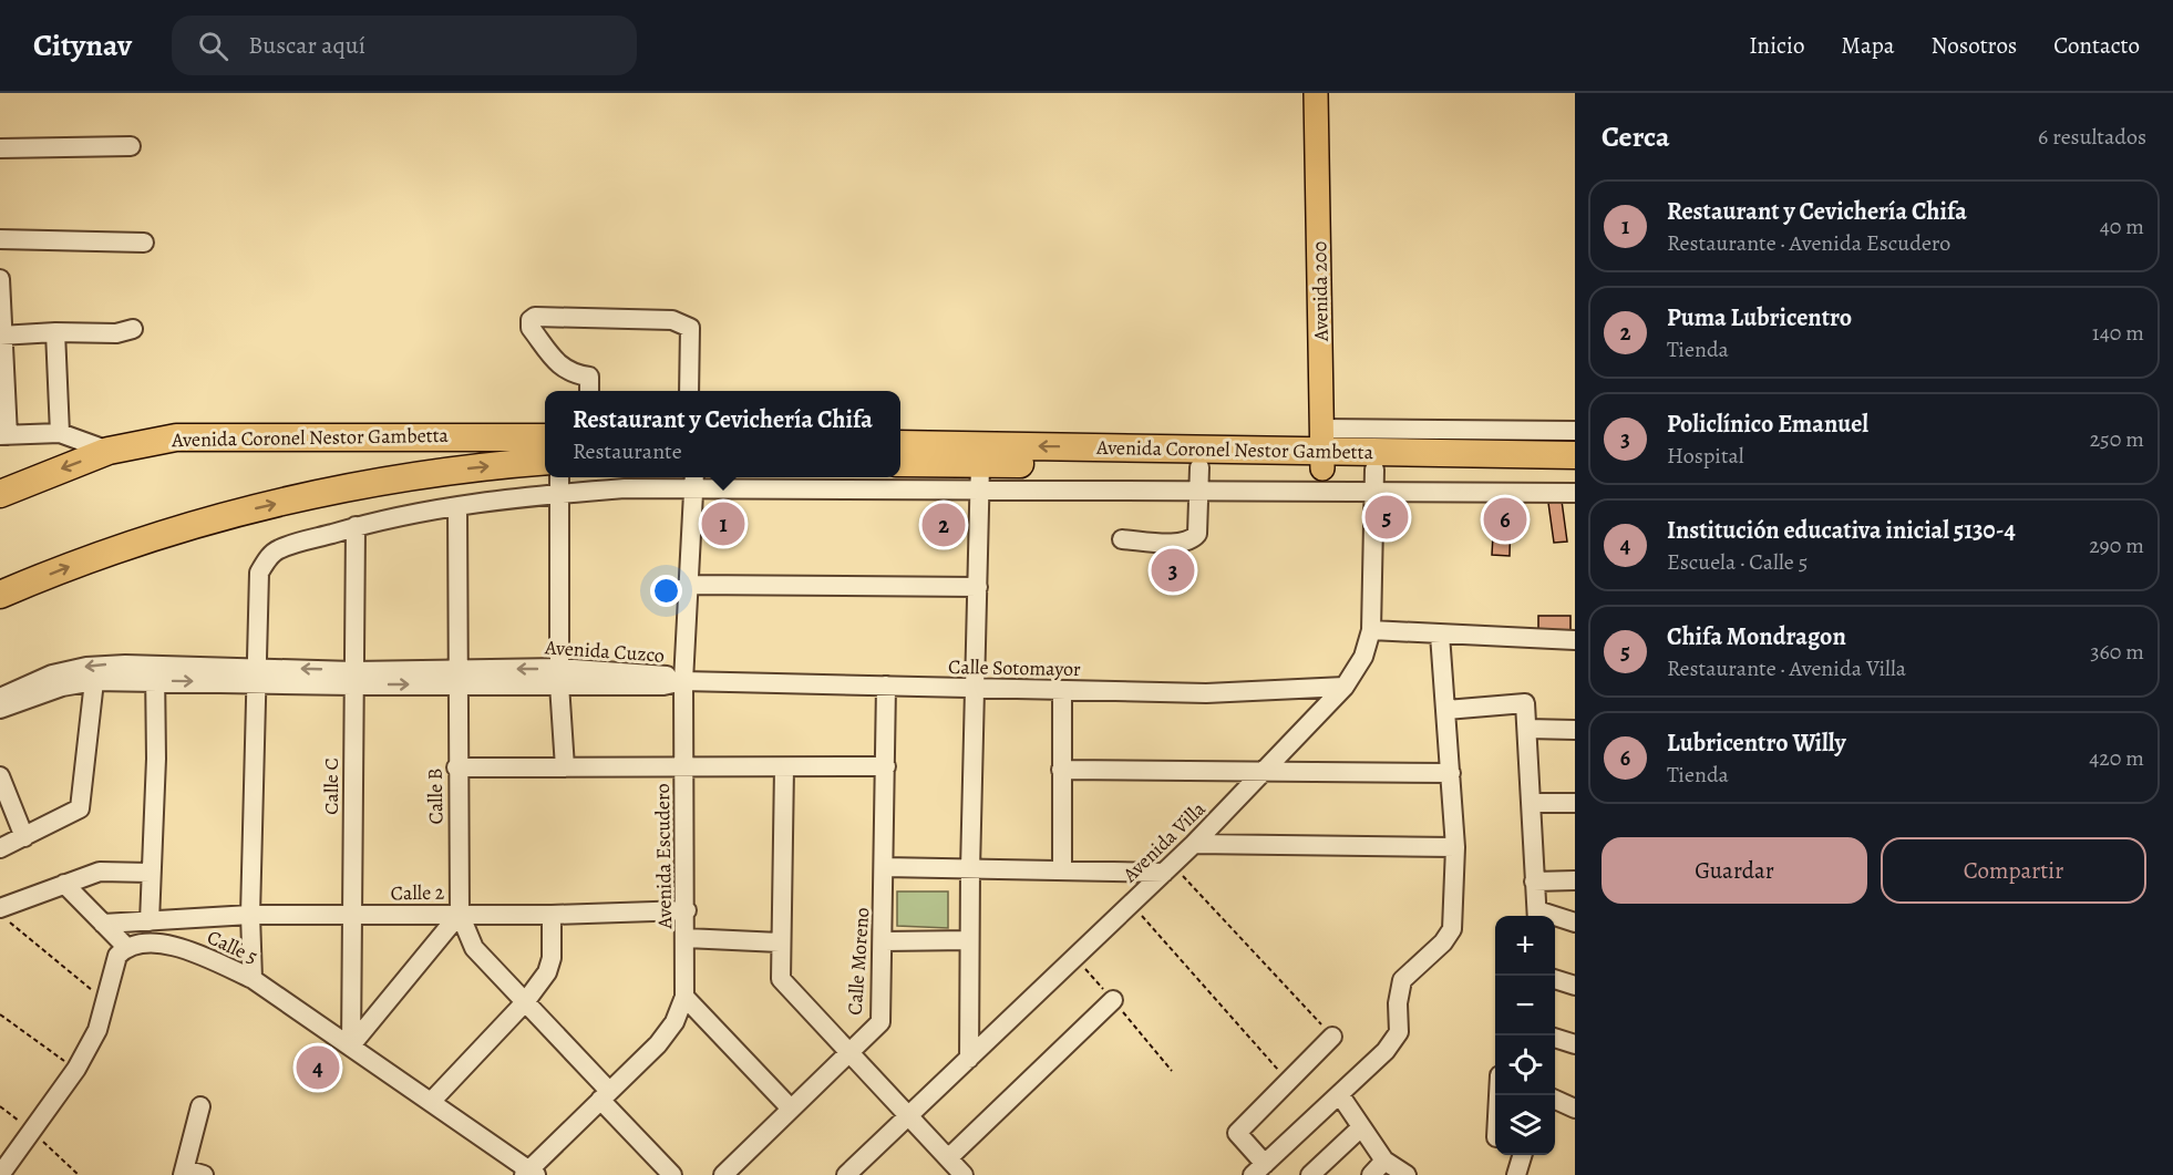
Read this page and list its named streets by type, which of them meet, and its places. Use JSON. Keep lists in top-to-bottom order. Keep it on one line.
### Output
{"streets":{"highway":["Avenida Coronel Nestor Gambetta"],"main road":["Avenida 200"],"street":["Avenida Cuzco","Calle Sotomayor","Calle C","Calle B","Avenida Villa","Avenida Escudero","Calle 2","Calle 5","Calle Moreno"]},"crossings":[["Avenida 200","Avenida Coronel Nestor Gambetta"],["Avenida Coronel Nestor Gambetta","Avenida Villa"],["Avenida Cuzco","Calle Sotomayor"],["Avenida Cuzco","Calle C"],["Avenida Cuzco","Calle B"],["Avenida Cuzco","Avenida Escudero"],["Calle Sotomayor","Avenida Villa"],["Calle Sotomayor","Avenida Escudero"],["Calle Sotomayor","Calle Moreno"],["Calle C","Calle 2"],["Calle C","Calle 5"],["Calle B","Calle 2"],["Avenida Escudero","Calle 2"],["Avenida Escudero","Calle 5"]],"page":{"header":"Citynav","search":"Buscar aquí","nav":["Inicio","Mapa","Nosotros","Contacto"],"heading":["Cerca","6 resultados"],"list":[{"mark":"1","name":"Restaurant y Cevichería Chifa","note":"Restaurante · Avenida Escudero","value":"40 m"},{"mark":"2","name":"Puma Lubricentro","note":"Tienda","value":"140 m"},{"mark":"3","name":"Policlínico Emanuel","note":"Hospital","value":"250 m"},{"mark":"4","name":"Institución educativa inicial 5130-4","note":"Escuela · Calle 5","value":"290 m"},{"mark":"5","name":"Chifa Mondragon","note":"Restaurante · Avenida Villa","value":"360 m"},{"mark":"6","name":"Lubricentro Willy","note":"Tienda","value":"420 m"}],"popup":["Restaurant y Cevichería Chifa","Restaurante"],"pins":["5","6","1","2","3","4"],"buttons":["Guardar","Compartir"],"map_buttons":["+","−"]}}
